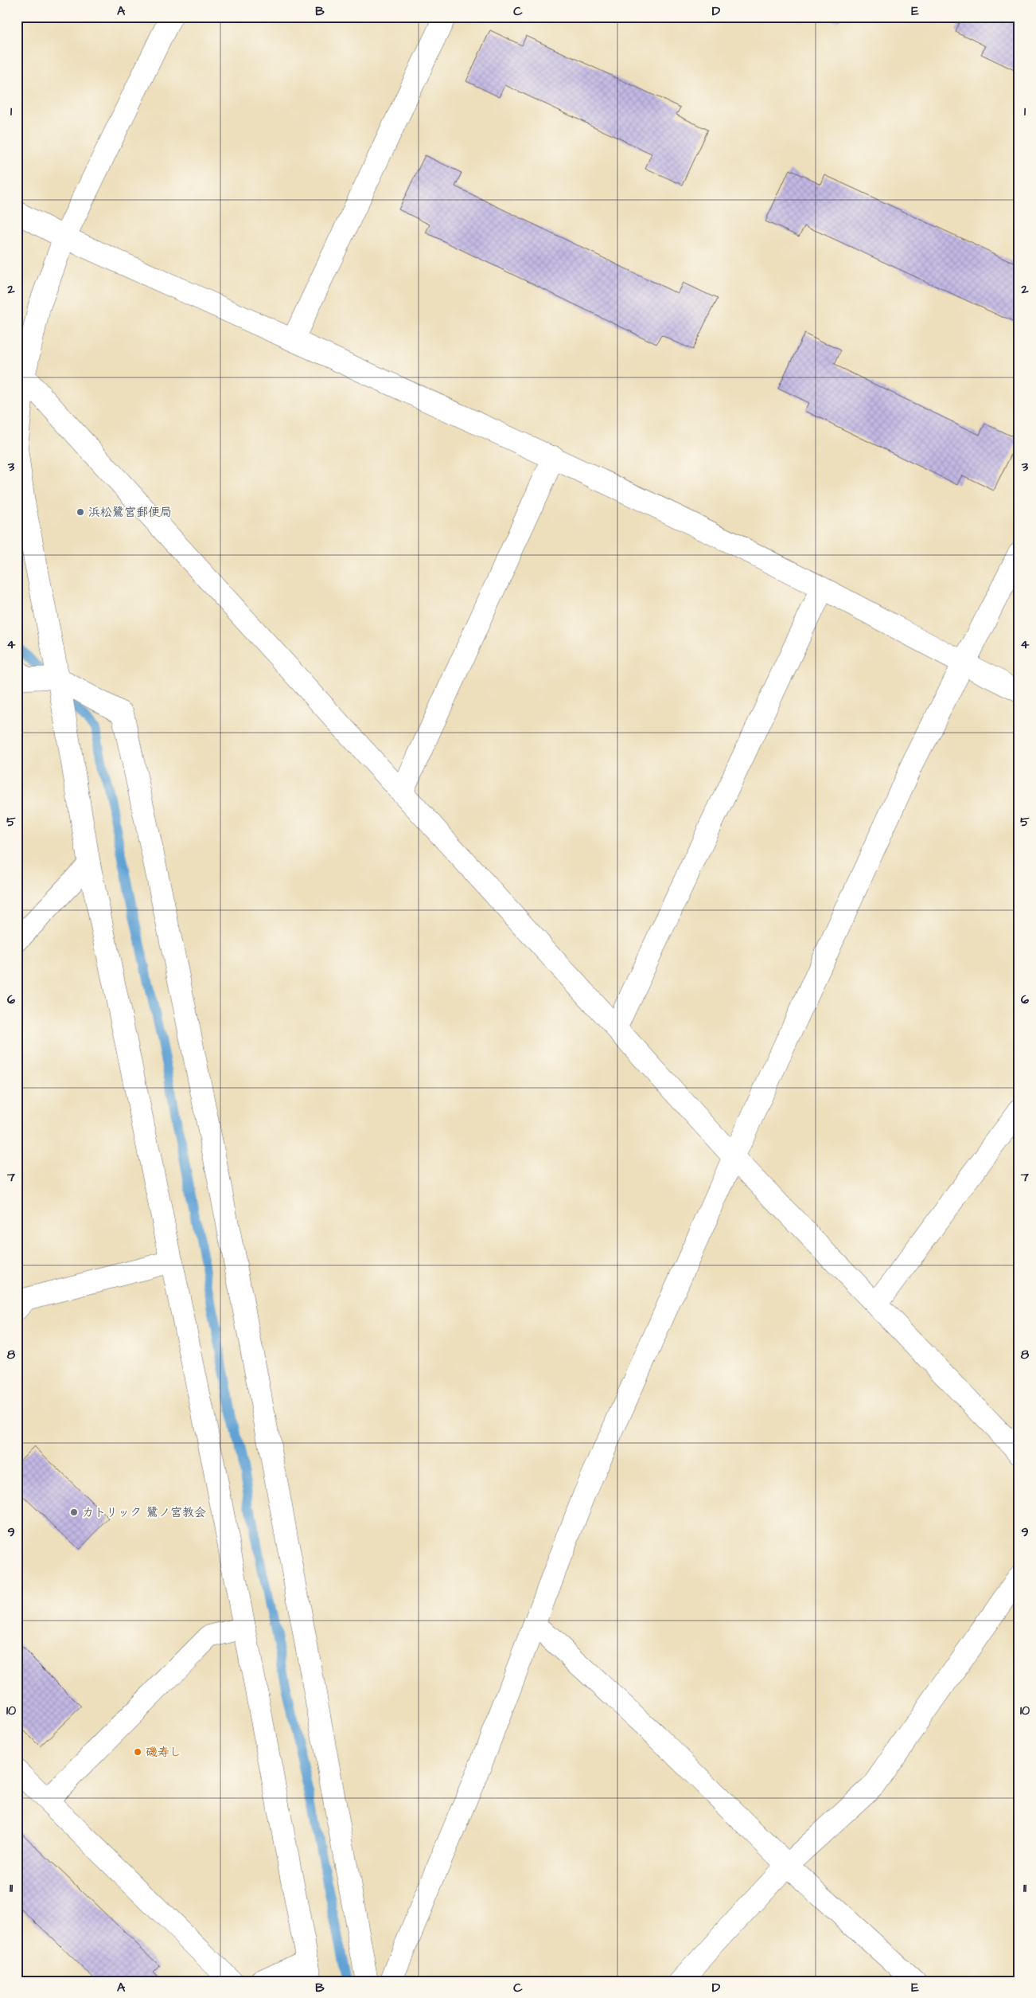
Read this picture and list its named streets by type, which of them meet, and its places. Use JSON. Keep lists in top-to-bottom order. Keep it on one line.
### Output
{"places":["浜松鷺宮郵便局","カトリック 鷺ノ宮教会","磯寿し"],"grid":{"columns":["A","B","C","D","E"],"rows":["1","2","3","4","5","6","7","8","9","10","11"]}}
